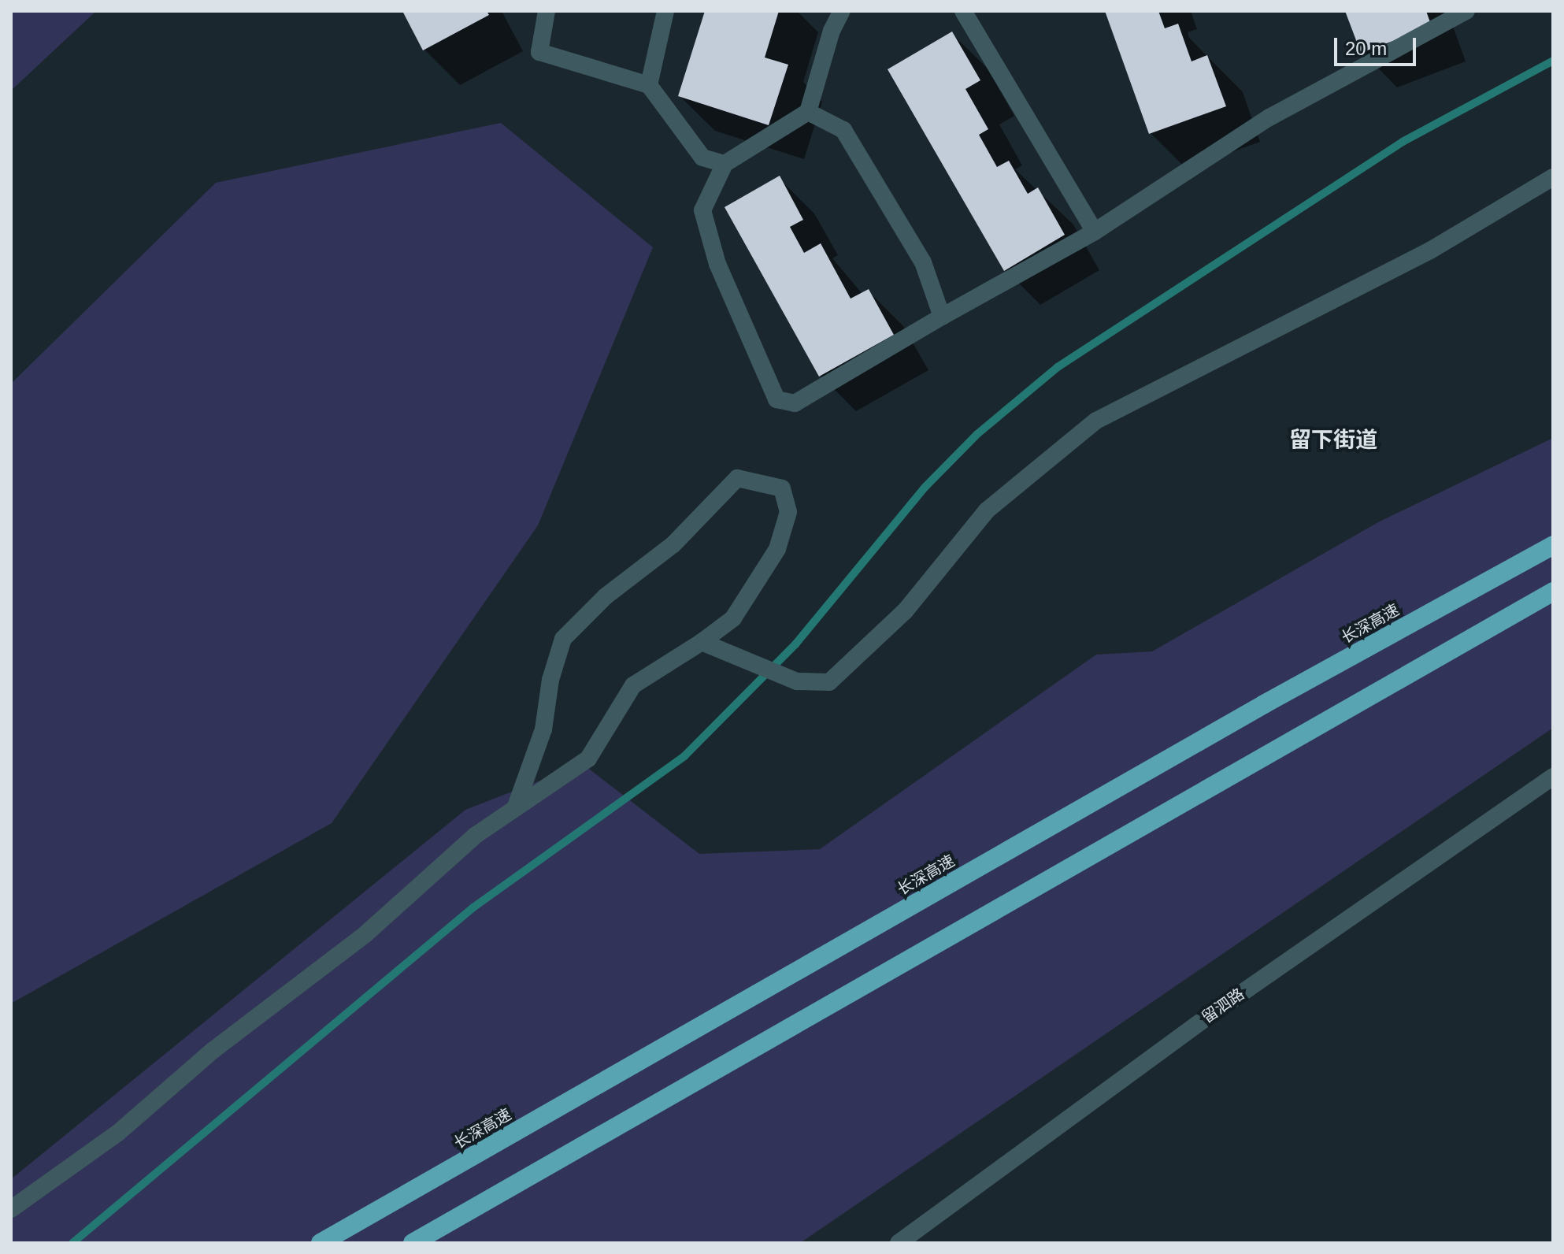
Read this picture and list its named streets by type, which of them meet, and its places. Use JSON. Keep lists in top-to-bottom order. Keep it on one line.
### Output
{"streets":{"highway":["长深高速"],"street":["留泗路"]},"districts":["留下街道"],"scale_bar":"20 m"}
